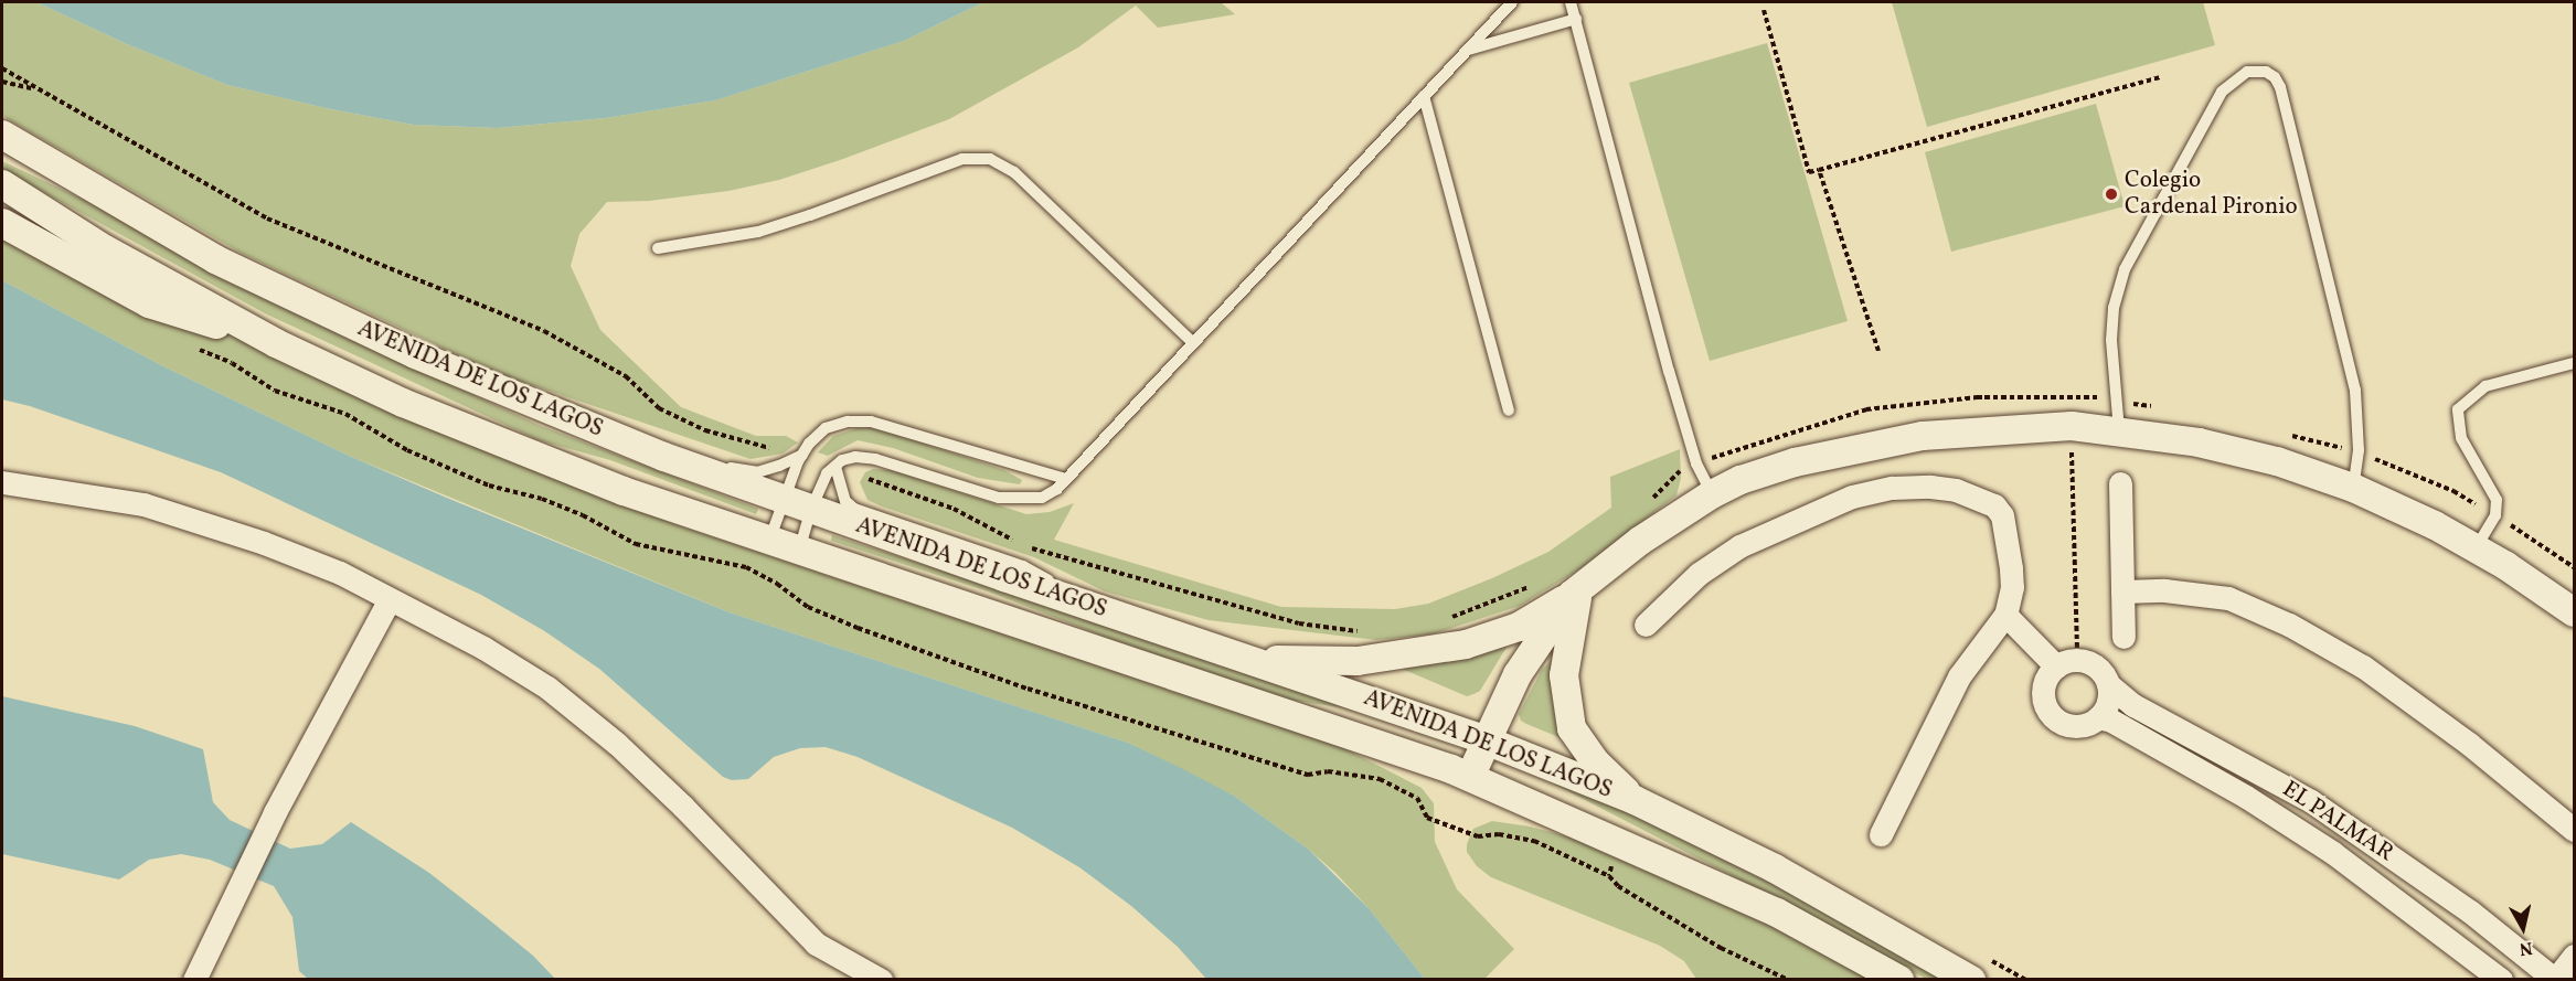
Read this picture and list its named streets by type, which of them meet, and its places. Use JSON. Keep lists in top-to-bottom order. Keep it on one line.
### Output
{"streets":{"street":["AVENIDA DE LOS LAGOS","EL PALMAR"]},"places":["Colegio Cardenal Pironio"],"north":"bottom"}
